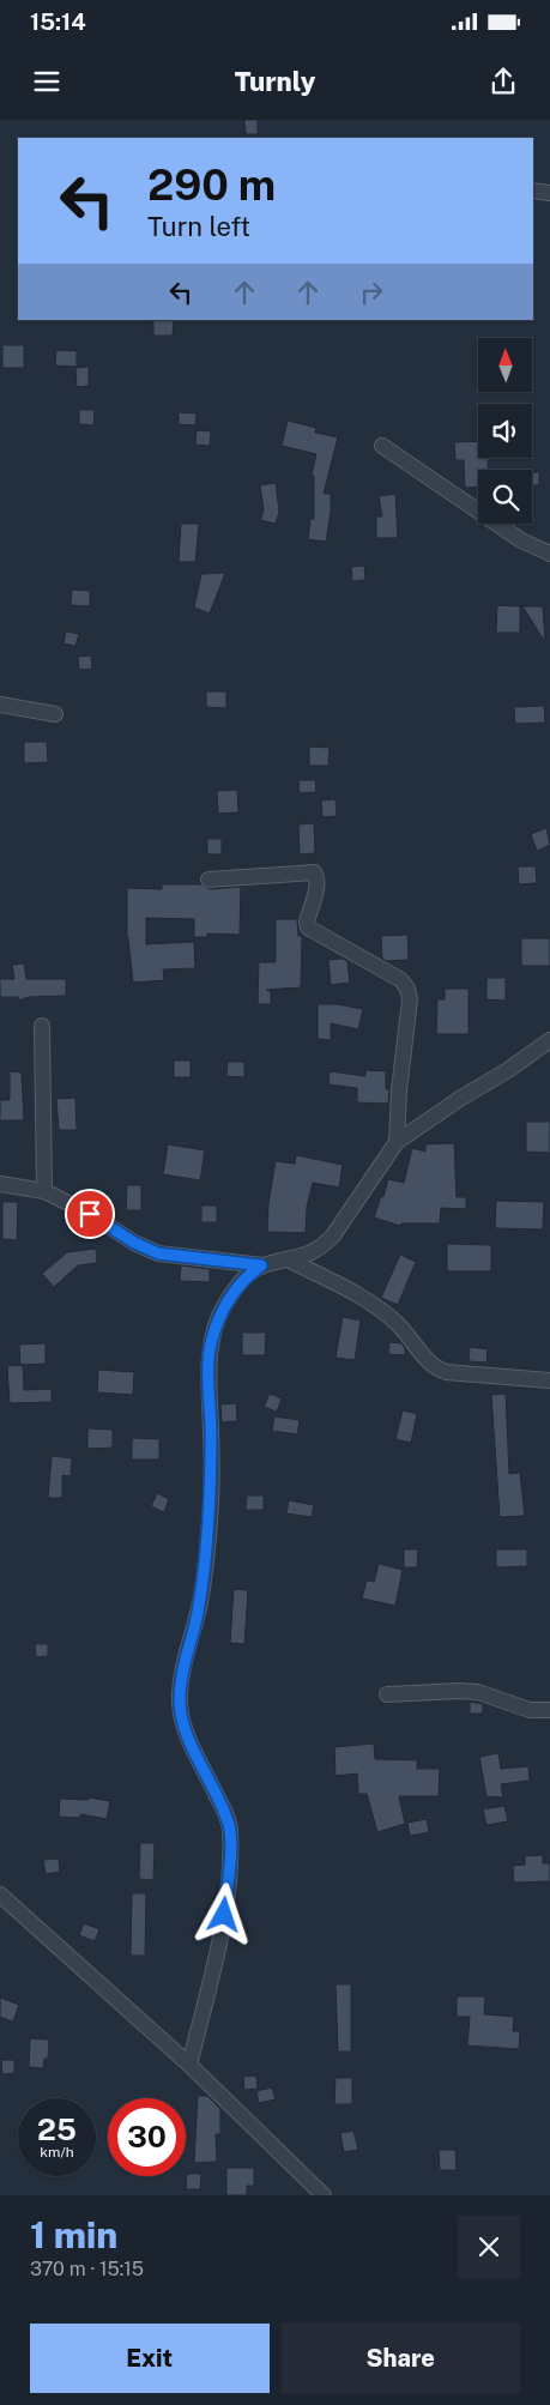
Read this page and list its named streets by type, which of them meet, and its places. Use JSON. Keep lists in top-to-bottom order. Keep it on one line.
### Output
{"north":"top","page":{"status":"15:14","header":"Turnly","turn":["290 m","Turn left"],"speed":"25 km/h","limit":"30","heading":["1 min","370 m · 15:15"],"buttons":["Exit","Share"]}}
